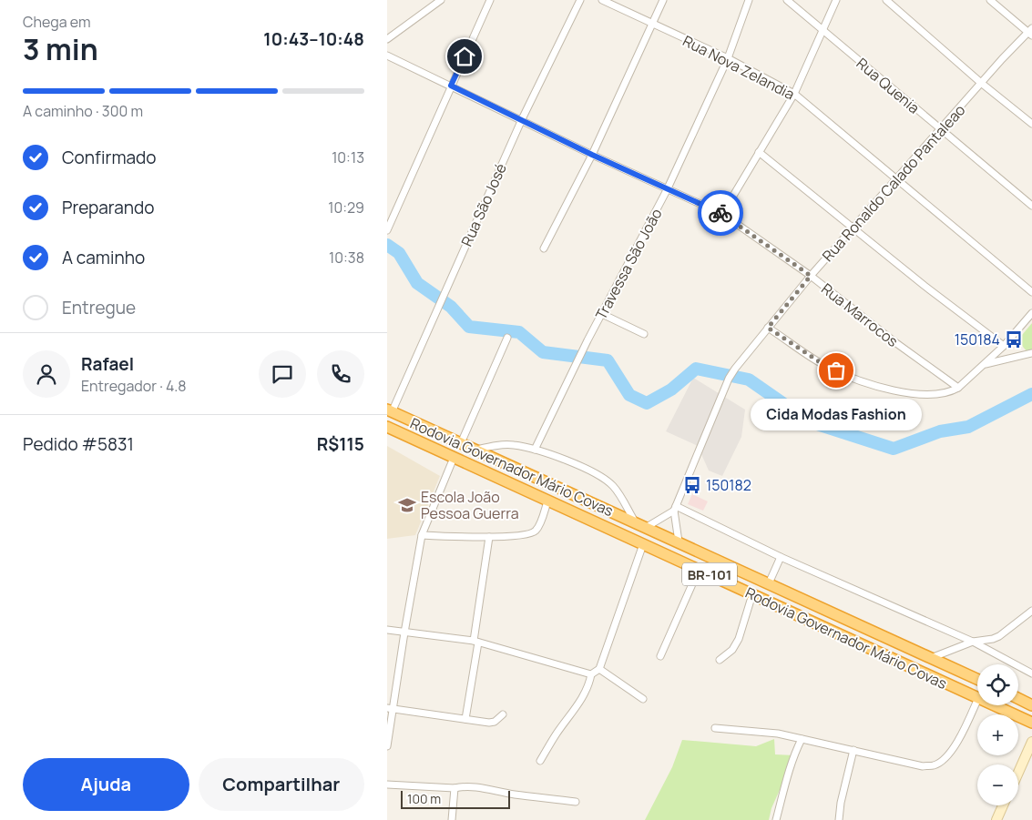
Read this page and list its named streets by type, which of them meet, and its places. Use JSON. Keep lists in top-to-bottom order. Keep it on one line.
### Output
{"streets":{"highway":["Rodovia Governador Mário Covas","BR-101"],"street":["Rua Nova Zelandia","Rua Quenia","Rua Ronaldo Calado Pantaleao","Rua São José","Travessa São João","Rua Marrocos"]},"crossings":[["Rua Nova Zelandia","Rua Ronaldo Calado Pantaleao"],["Rua Nova Zelandia","Travessa São João"],["Rua Quenia","Rua Ronaldo Calado Pantaleao"],["Rua Ronaldo Calado Pantaleao","Rua Marrocos"],["Rua São José","Rua Marrocos"],["Rua São José","Rodovia Governador Mário Covas"],["Travessa São João","Rua Marrocos"]],"places":{"bus stop":["150184","150182"],"other":["Cida Modas Fashion"],"school or university":["Escola João Pessoa Guerra"]},"scale_bar":"100 m","page":{"heading":["3 min","Chega em","10:43–10:48"],"panel":["Rafael","Entregador · 4.8","Pedido #5831","R$115"],"bar":"A caminho · 300 m","list":[["Confirmado","10:13"],["Preparando","10:29"],["A caminho","10:38"],"Entregue"],"bubble":"Cida Modas Fashion","map_buttons":["+","−"],"buttons":["Ajuda","Compartilhar"],"scale":"100 m"}}
